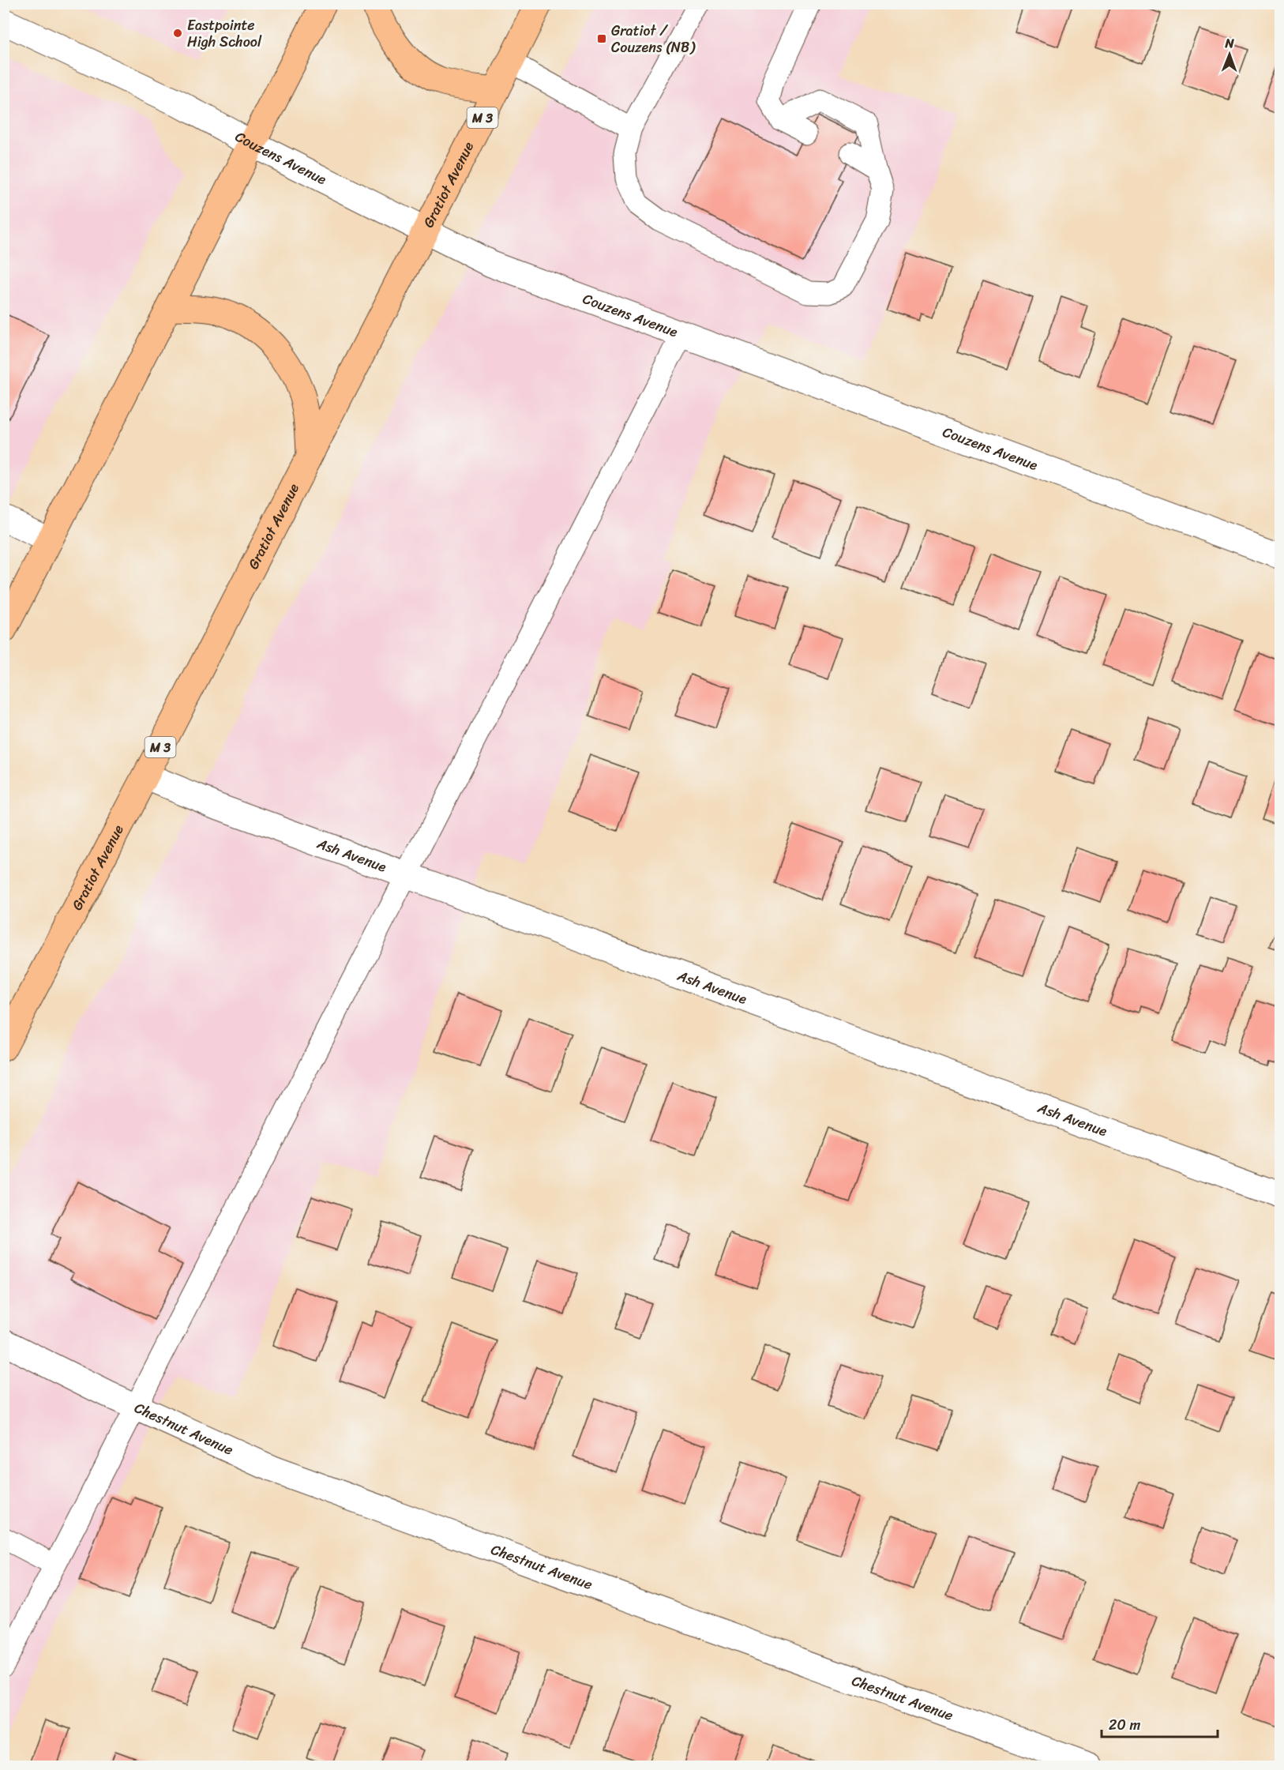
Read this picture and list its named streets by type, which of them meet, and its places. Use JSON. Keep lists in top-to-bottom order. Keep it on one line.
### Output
{"streets":{"main road":["M 3","Gratiot Avenue"],"street":["Couzens Avenue","Ash Avenue","Chestnut Avenue"]},"crossings":[["Couzens Avenue","Gratiot Avenue"],["Gratiot Avenue","Ash Avenue"]],"places":{"other":["Eastpointe High School"],"transit":["Gratiot / Couzens (NB)"]},"scale_bar":"20 m","north":"top"}
